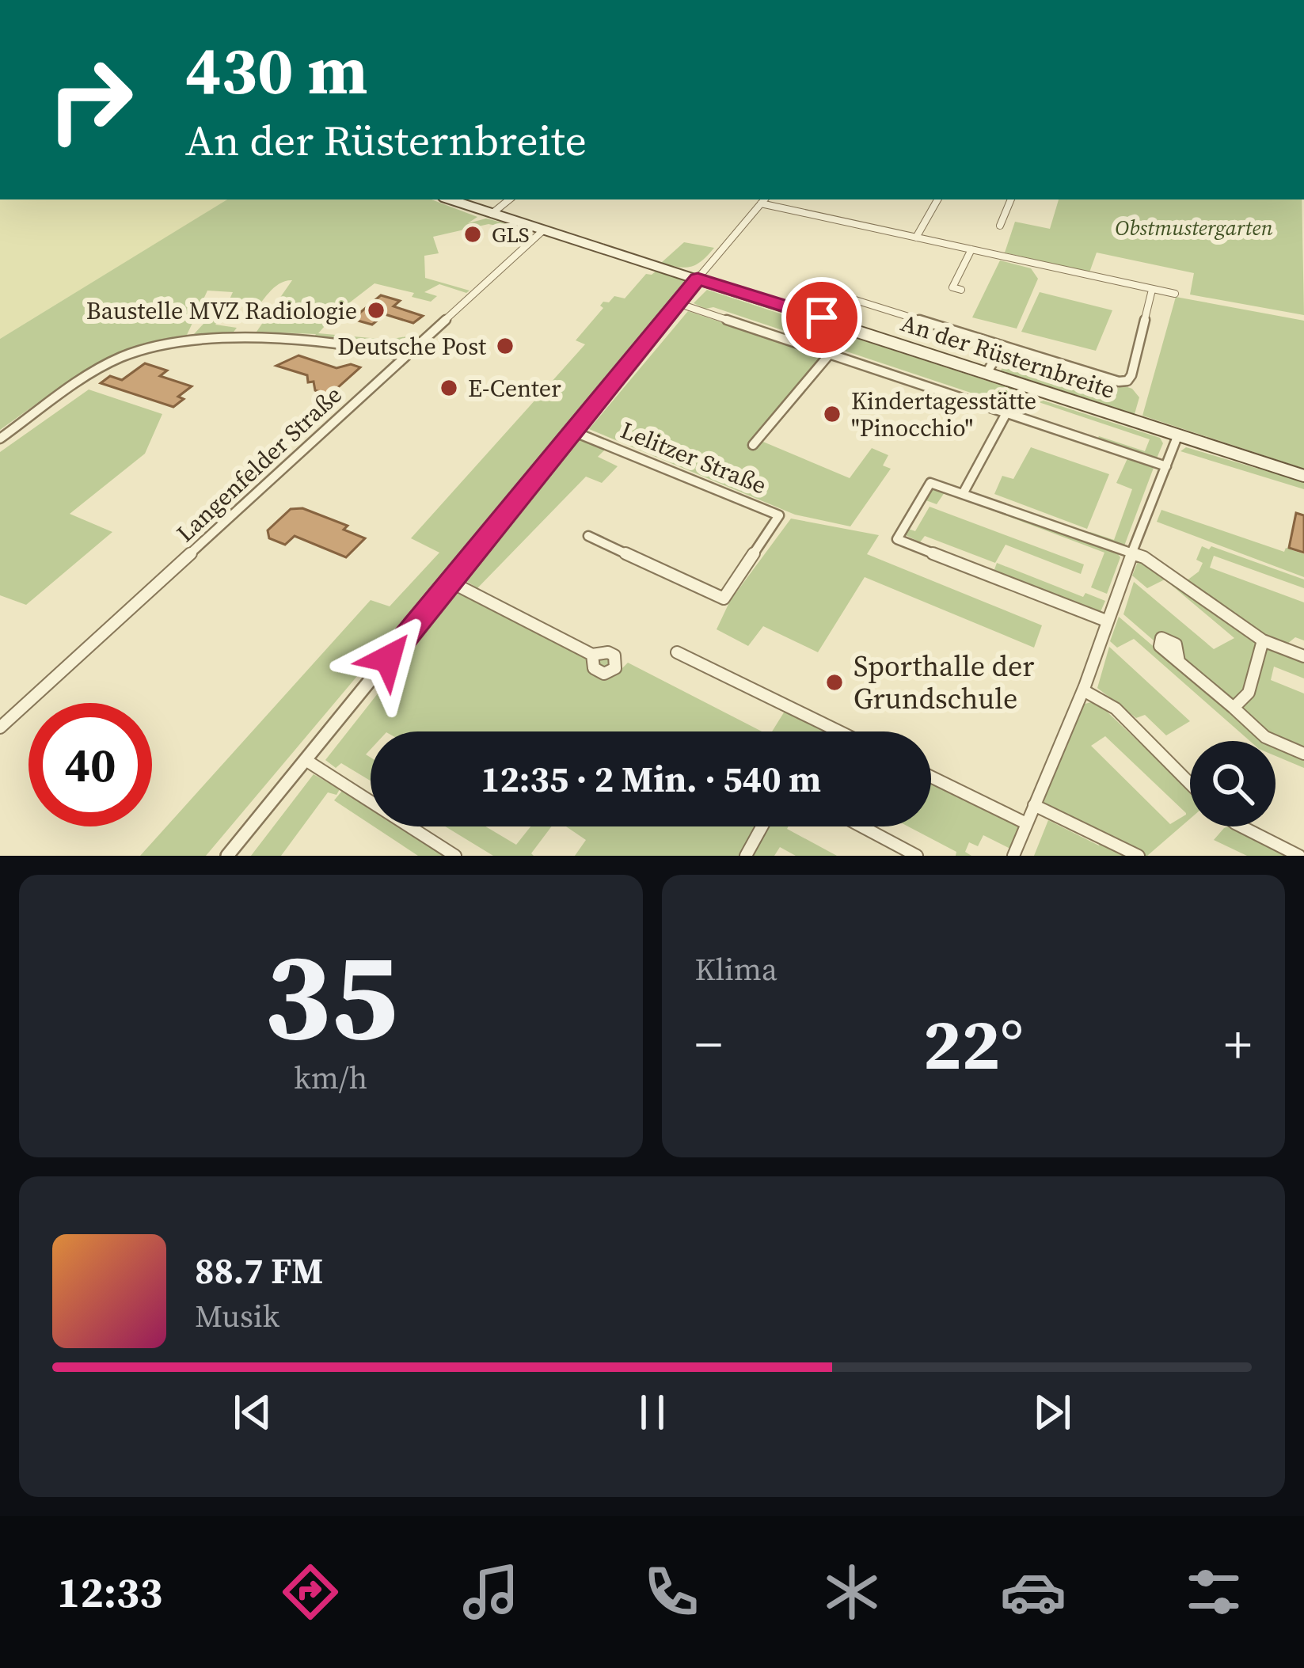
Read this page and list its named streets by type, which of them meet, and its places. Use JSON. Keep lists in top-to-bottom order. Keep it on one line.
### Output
{"streets":{"main road":["An der Rüsternbreite"],"street":["Lelitzer Straße","Langenfelder Straße"]},"crossings":[["An der Rüsternbreite","Lelitzer Straße"],["An der Rüsternbreite","Langenfelder Straße"]],"parks":["Obstmustergarten"],"places":["GLS","Baustelle MVZ Radiologie","Deutsche Post","E-Center","Kindertagesstätte \"Pinocchio\"","Sporthalle der Grundschule"],"page":{"turn":["430 m","An der Rüsternbreite"],"limit":"40","trip":"12:35 · 2 Min. · 540 m","tile":[["35","km/h"],"Klima"],"heat":["−","22°","+"],"song":["88.7 FM","Musik"],"tabs":"12:33"}}
